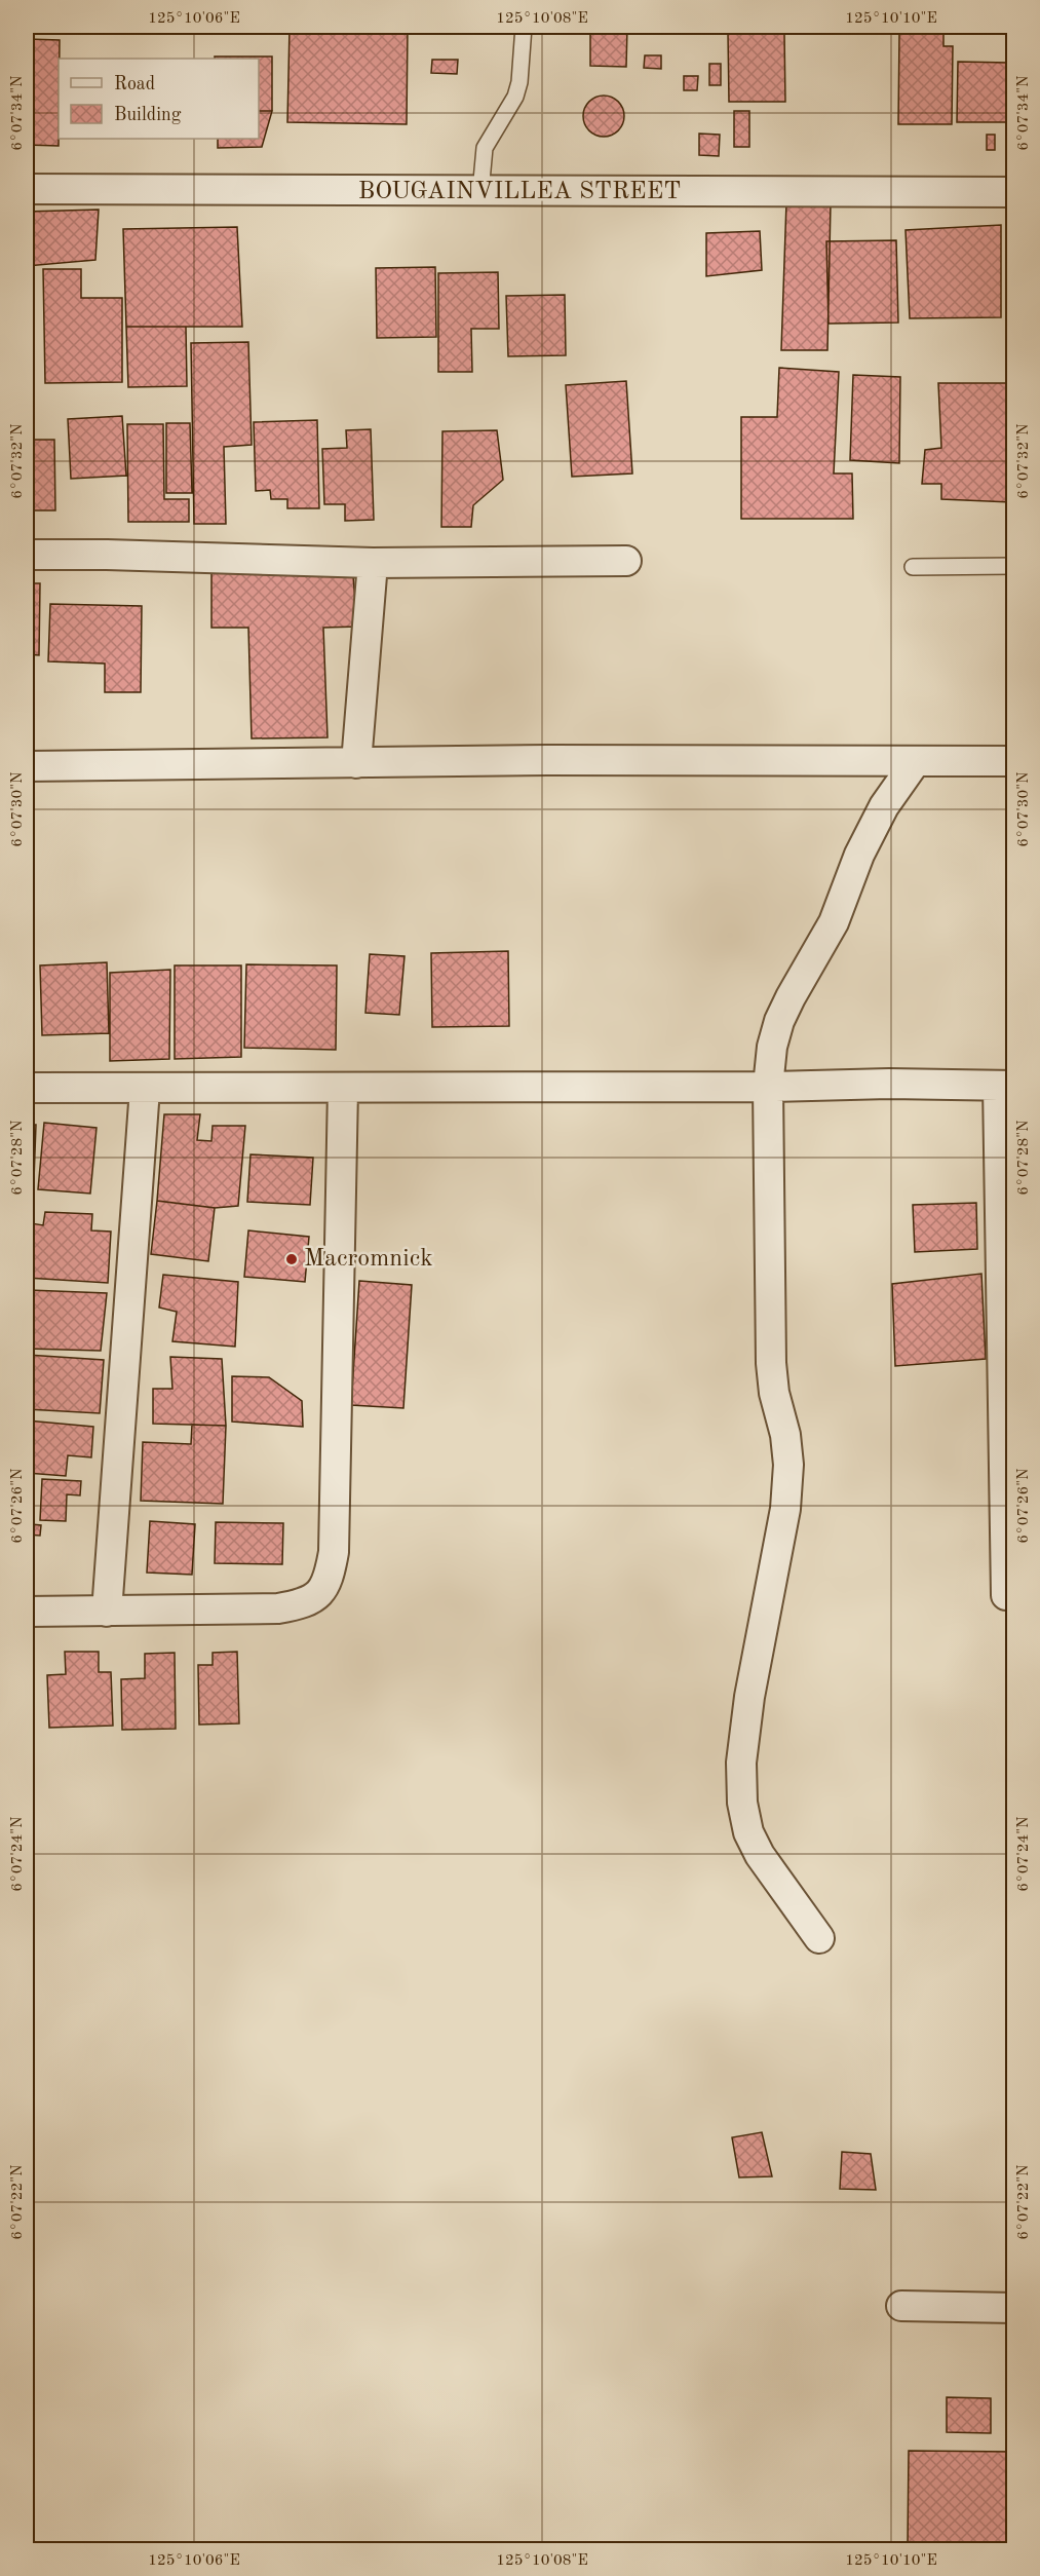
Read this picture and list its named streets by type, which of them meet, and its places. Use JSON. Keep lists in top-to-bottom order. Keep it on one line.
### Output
{"streets":{"street":["BOUGAINVILLEA STREET"]},"places":["Macromnick"],"legend":["Road","Building"],"coordinates":["125°10'06\"E","125°10'08\"E","125°10'10\"E","6°07'34\"N","6°07'32\"N","6°07'30\"N","6°07'28\"N","6°07'26\"N","6°07'24\"N","6°07'22\"N"]}
